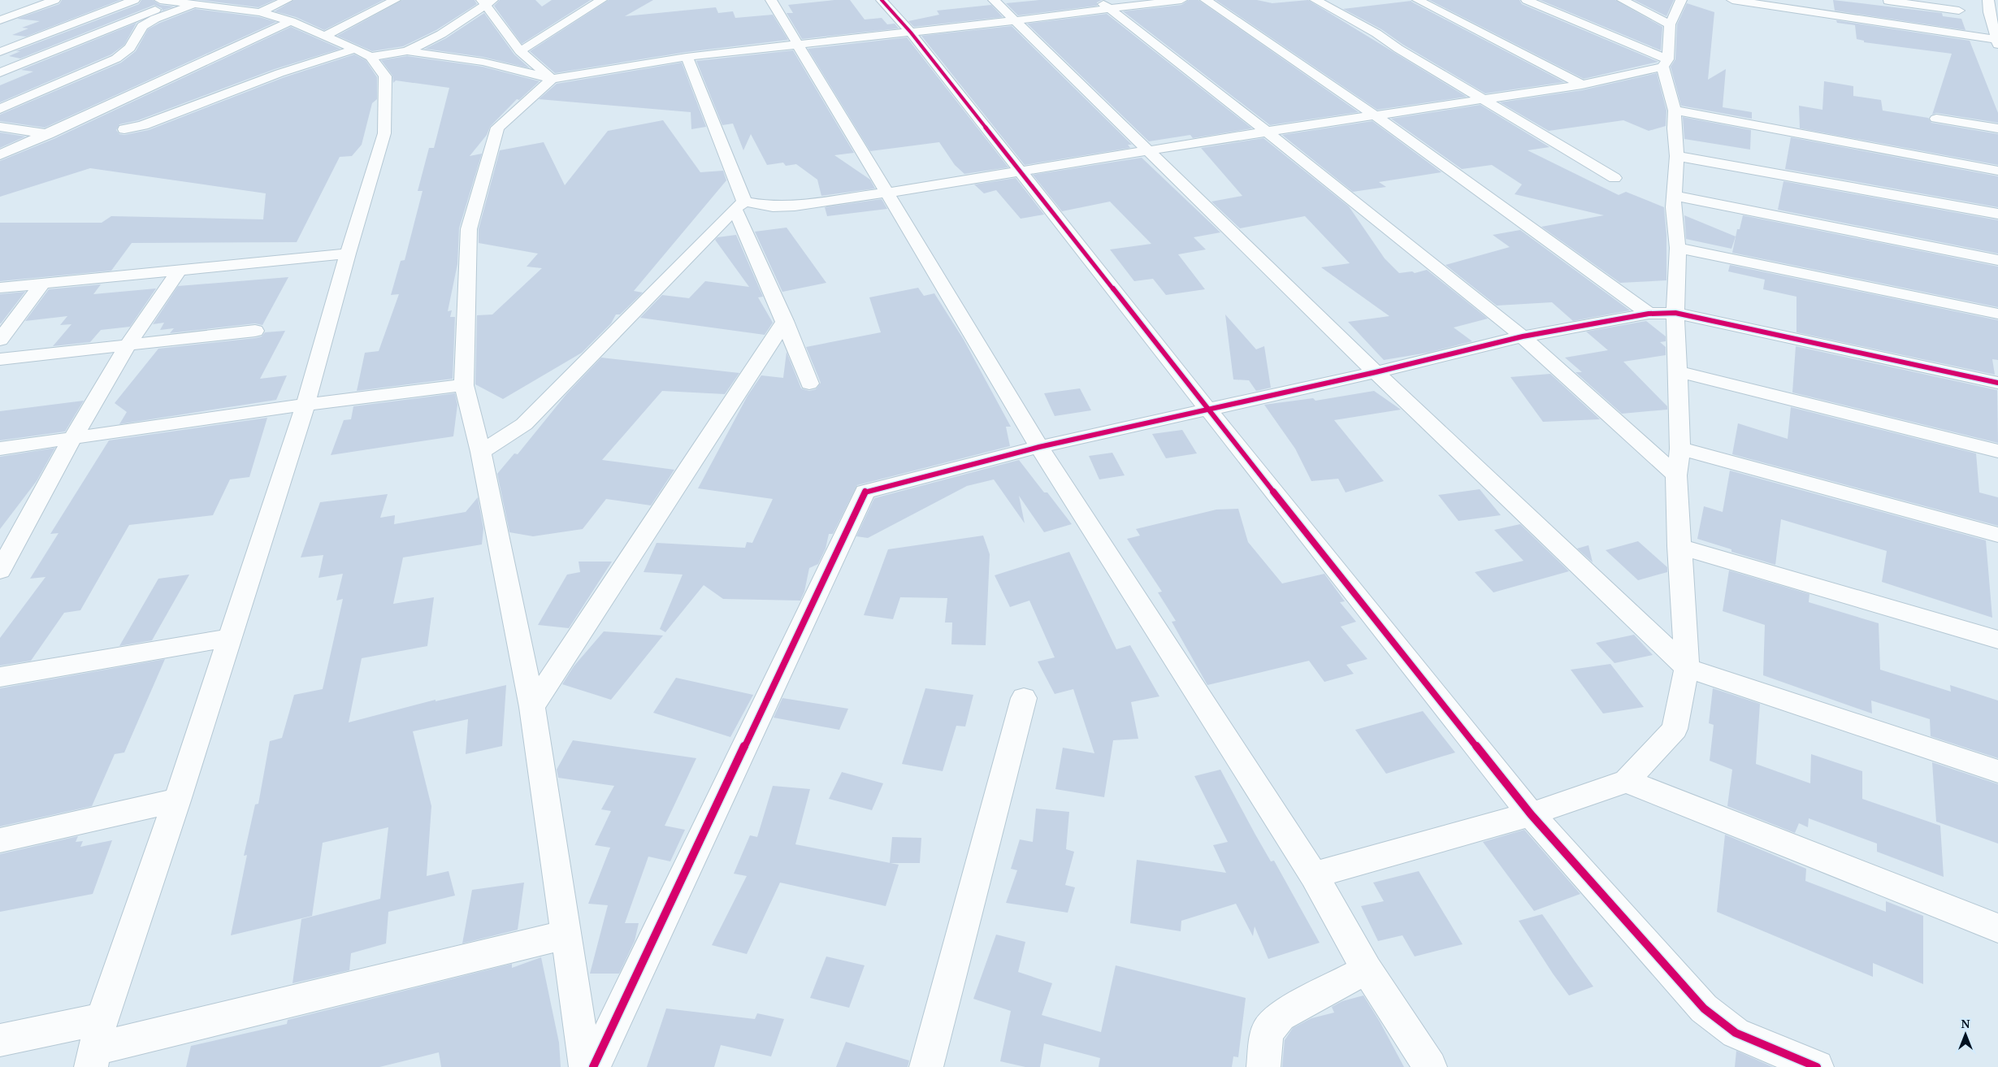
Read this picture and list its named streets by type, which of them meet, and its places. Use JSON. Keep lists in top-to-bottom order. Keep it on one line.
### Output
{"north":"top"}
